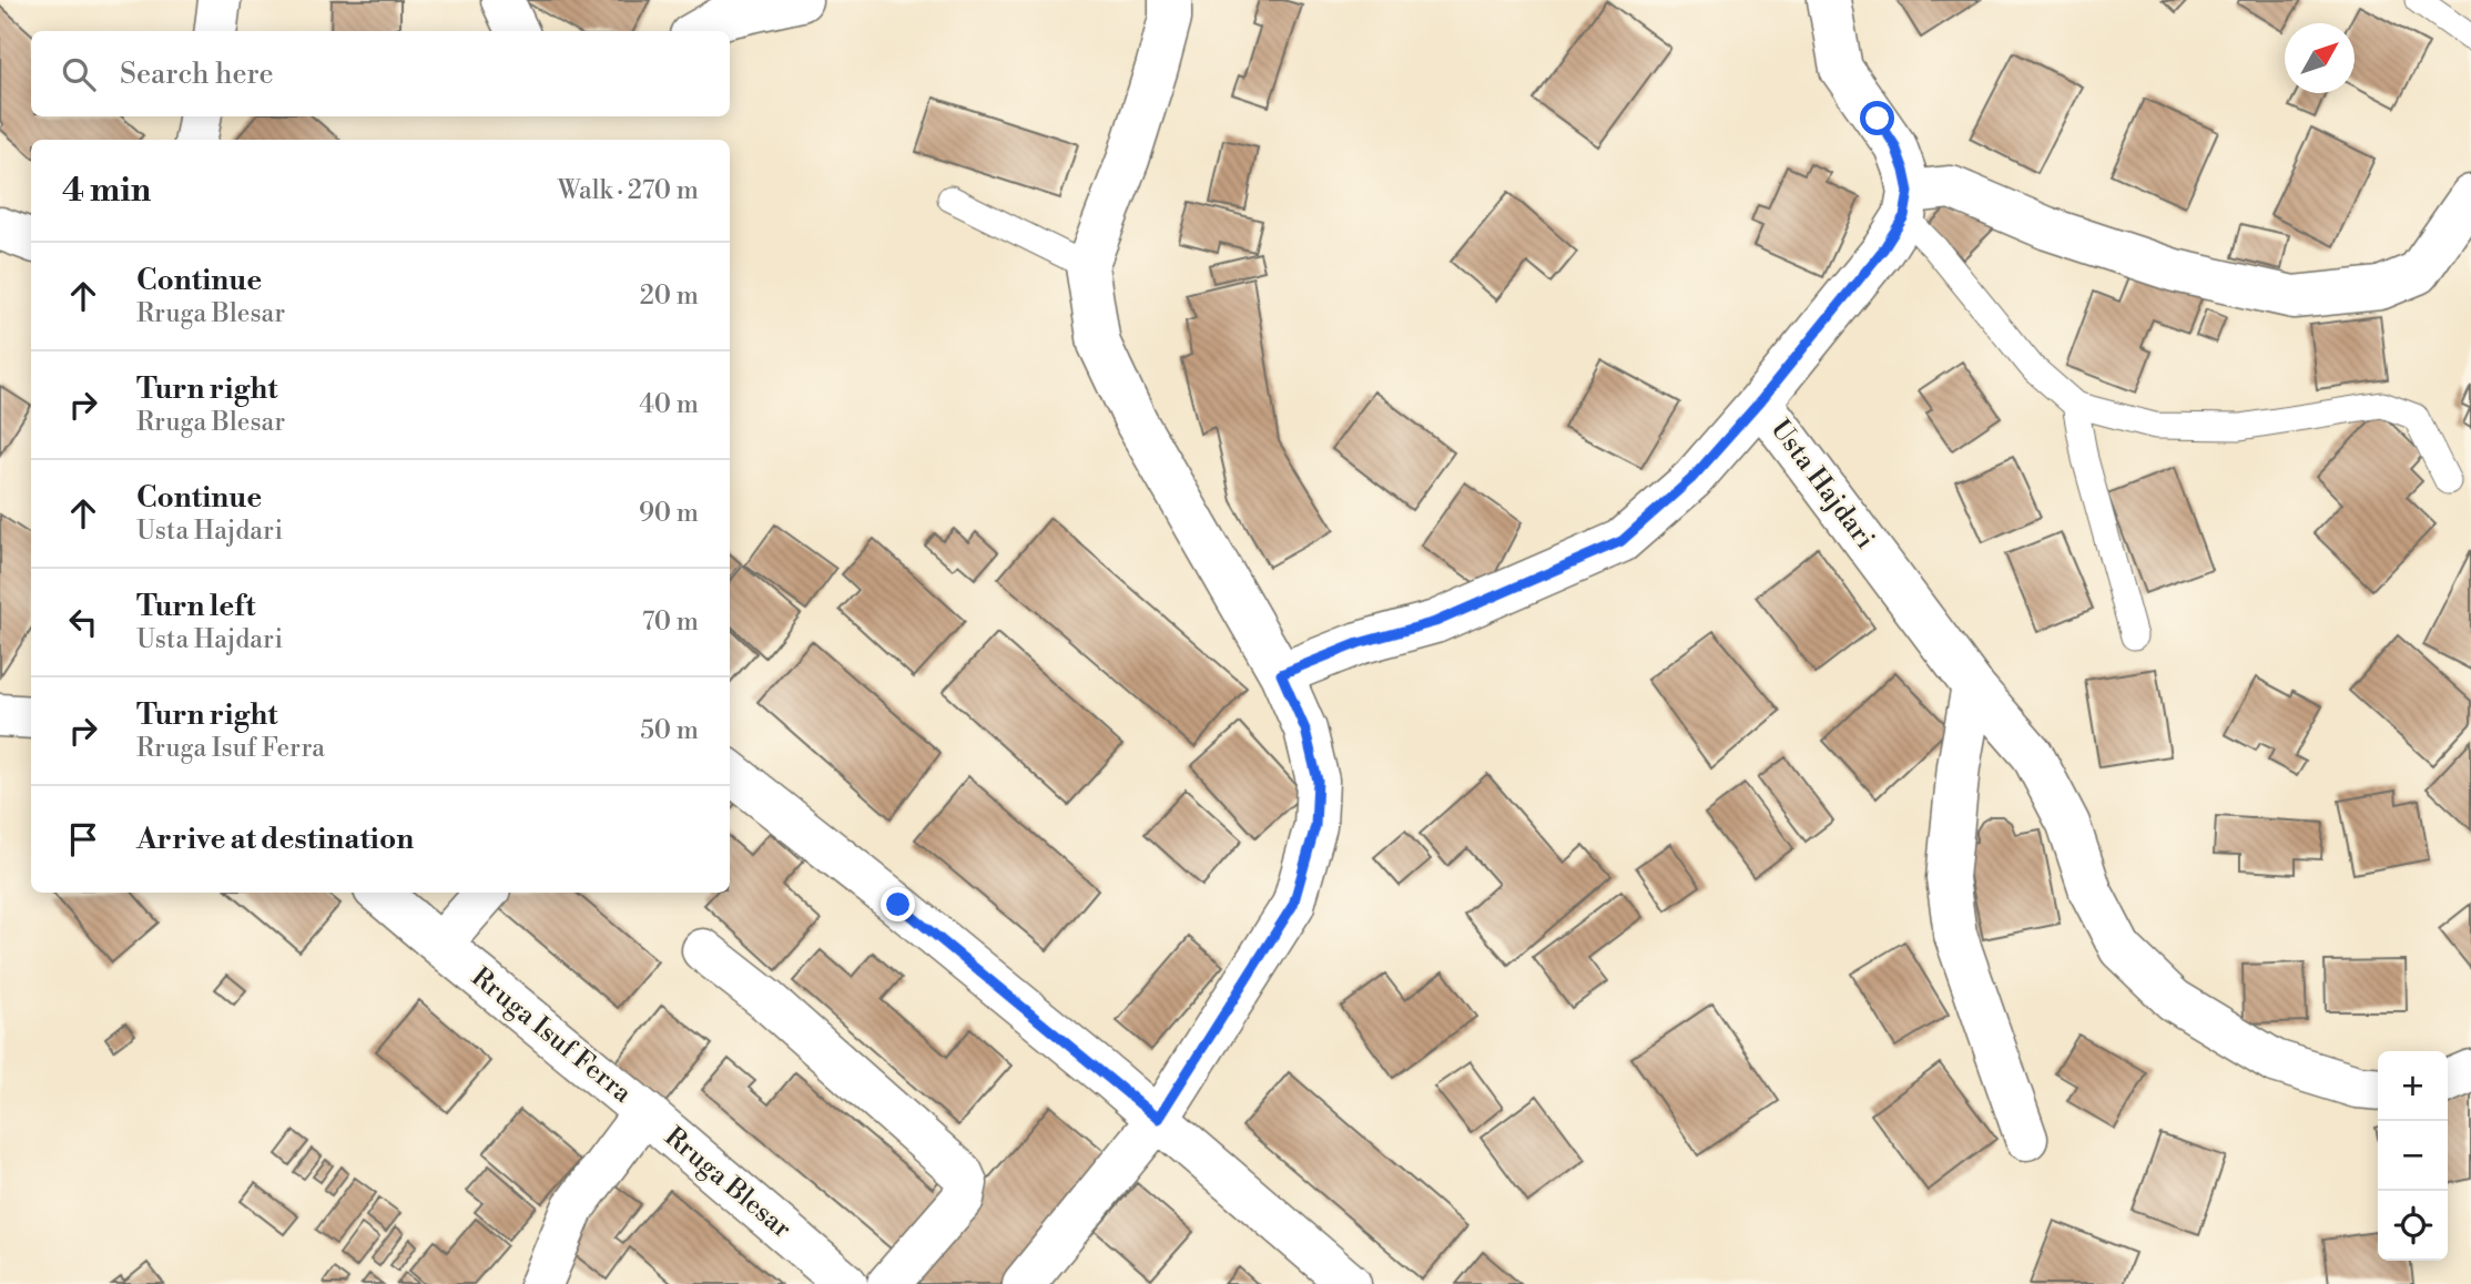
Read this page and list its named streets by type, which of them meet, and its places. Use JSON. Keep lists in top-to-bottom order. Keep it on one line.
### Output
{"streets":{"street":["Usta Hajdari","Rruga Isuf Ferra","Rruga Blesar"]},"crossings":[["Rruga Isuf Ferra","Rruga Blesar"]],"north":"top right","page":{"search":"Search here","heading":["4 min","Walk · 270 m"],"list":[["Continue","Rruga Blesar","20 m"],["Turn right","Rruga Blesar","40 m"],["Continue","Usta Hajdari","90 m"],["Turn left","Usta Hajdari","70 m"],["Turn right","Rruga Isuf Ferra","50 m"],"Arrive at destination"],"map_buttons":["+","−"]}}
